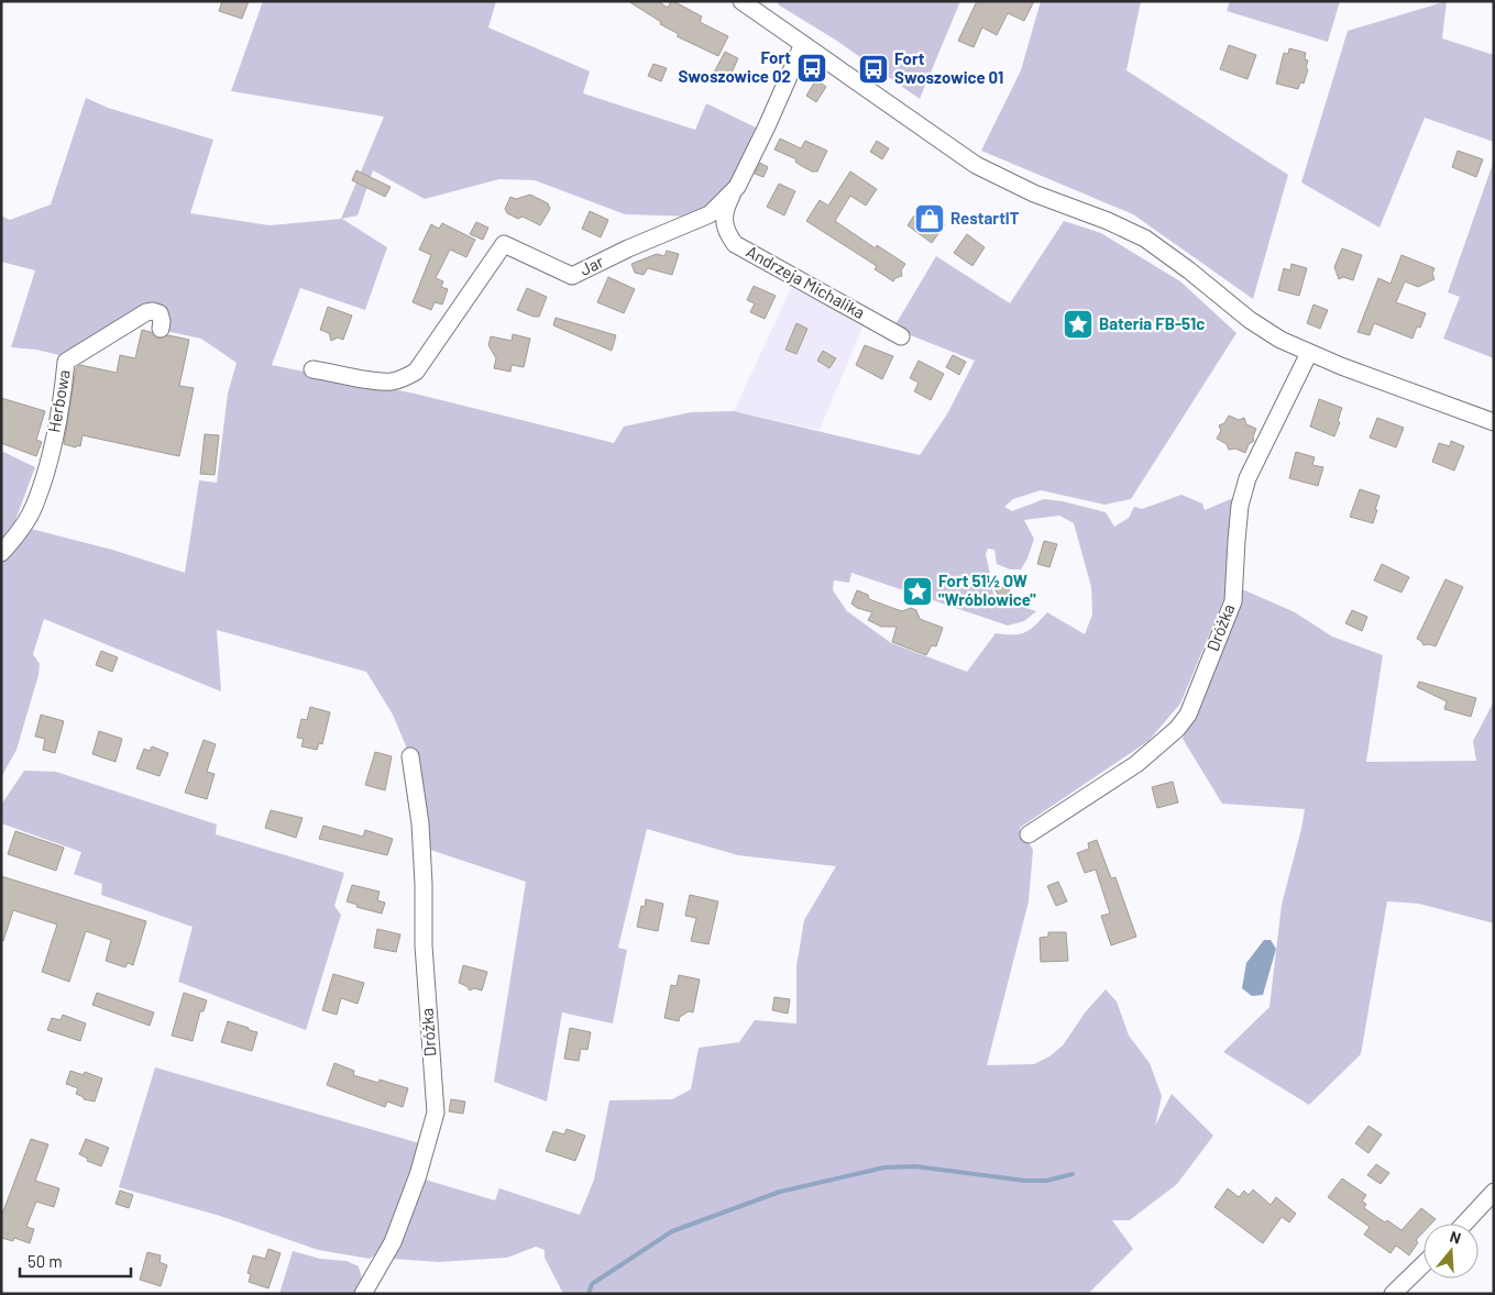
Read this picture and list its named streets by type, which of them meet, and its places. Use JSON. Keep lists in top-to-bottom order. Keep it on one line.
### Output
{"streets":{"street":["Jar","Andrzeja Michalika","Herbowa","Dróżka"]},"crossings":[["Jar","Andrzeja Michalika"]],"places":{"bus stop":["Fort Swoszowice 02","Fort Swoszowice 01"],"shop":["RestartIT"],"place":["Bateria FB-51c","Fort 51½ OW \"Wróblowice\""]},"scale_bar":"50 m","north":"top"}
